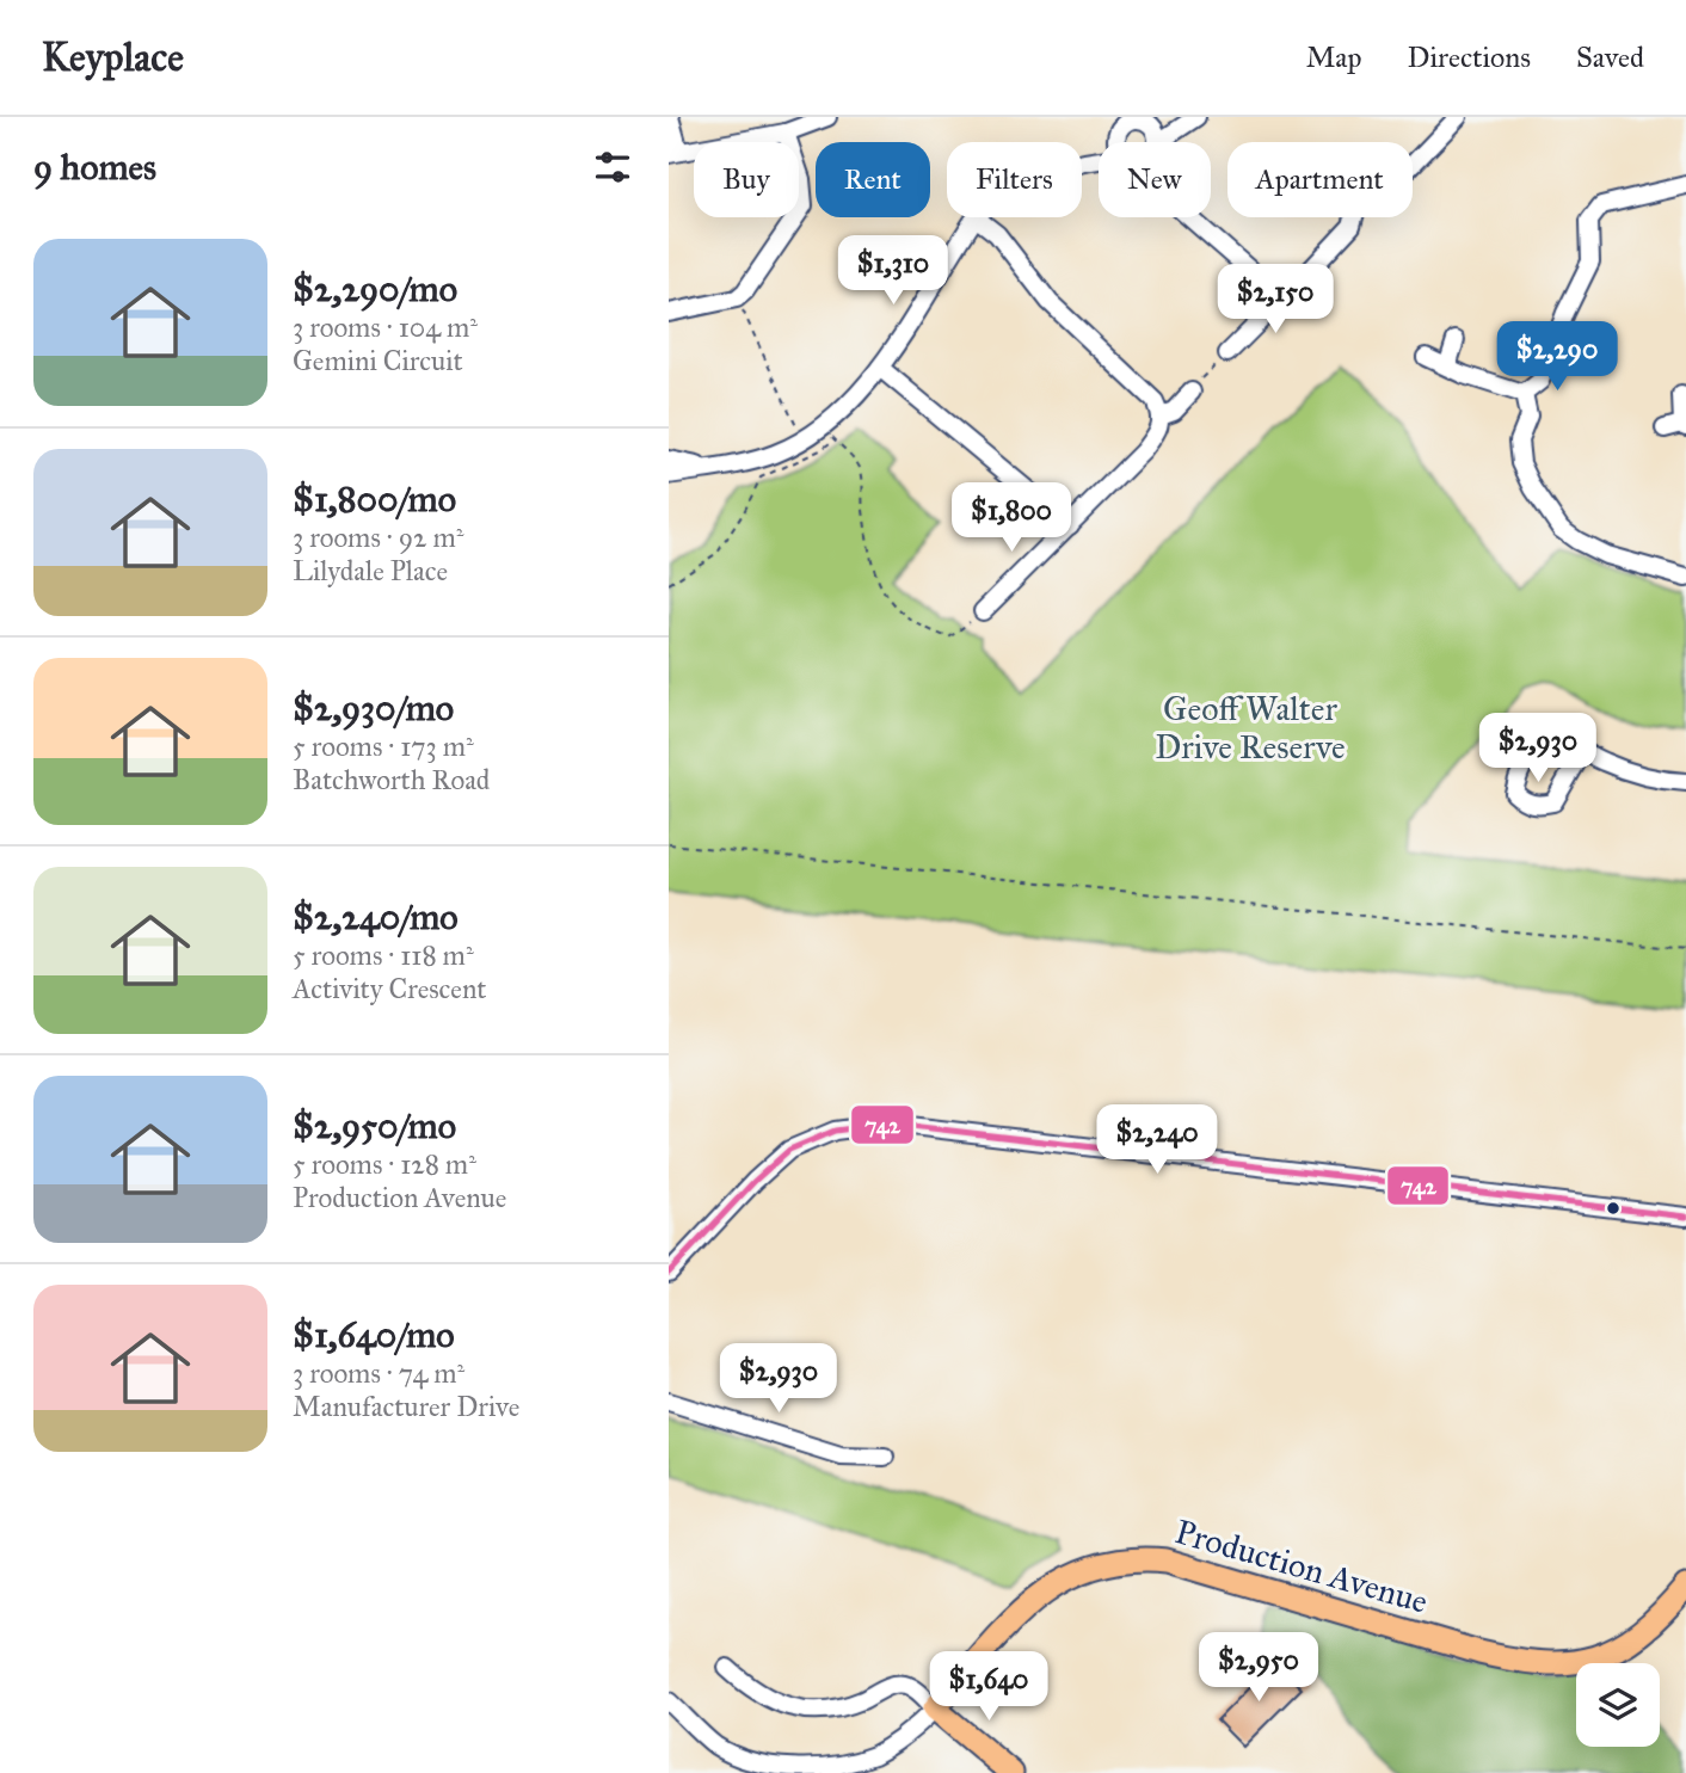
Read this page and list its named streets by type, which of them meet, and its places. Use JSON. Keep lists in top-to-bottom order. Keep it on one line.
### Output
{"streets":{"main road":["Production Avenue"]},"parks":["Geoff Walter Drive Reserve"],"lines":["transit line 742"],"page":{"header":"Keyplace","nav":["Map","Directions","Saved"],"heading":"9 homes","chip":["Buy","Rent","Filters","New","Apartment"],"list":[{"name":"$2,290/mo","note":"3 rooms · 104 m² · Gemini Circuit"},{"name":"$1,800/mo","note":"3 rooms · 92 m² · Lilydale Place"},{"name":"$2,930/mo","note":"5 rooms · 173 m² · Batchworth Road"},{"name":"$2,240/mo","note":"5 rooms · 118 m² · Activity Crescent"},{"name":"$2,950/mo","note":"5 rooms · 128 m² · Production Avenue"},{"name":"$1,640/mo","note":"3 rooms · 74 m² · Manufacturer Drive"}],"price":["$1,310","$2,150","$2,290","$1,800","$2,930","$2,240","$2,930","$2,950","$1,640"]}}
